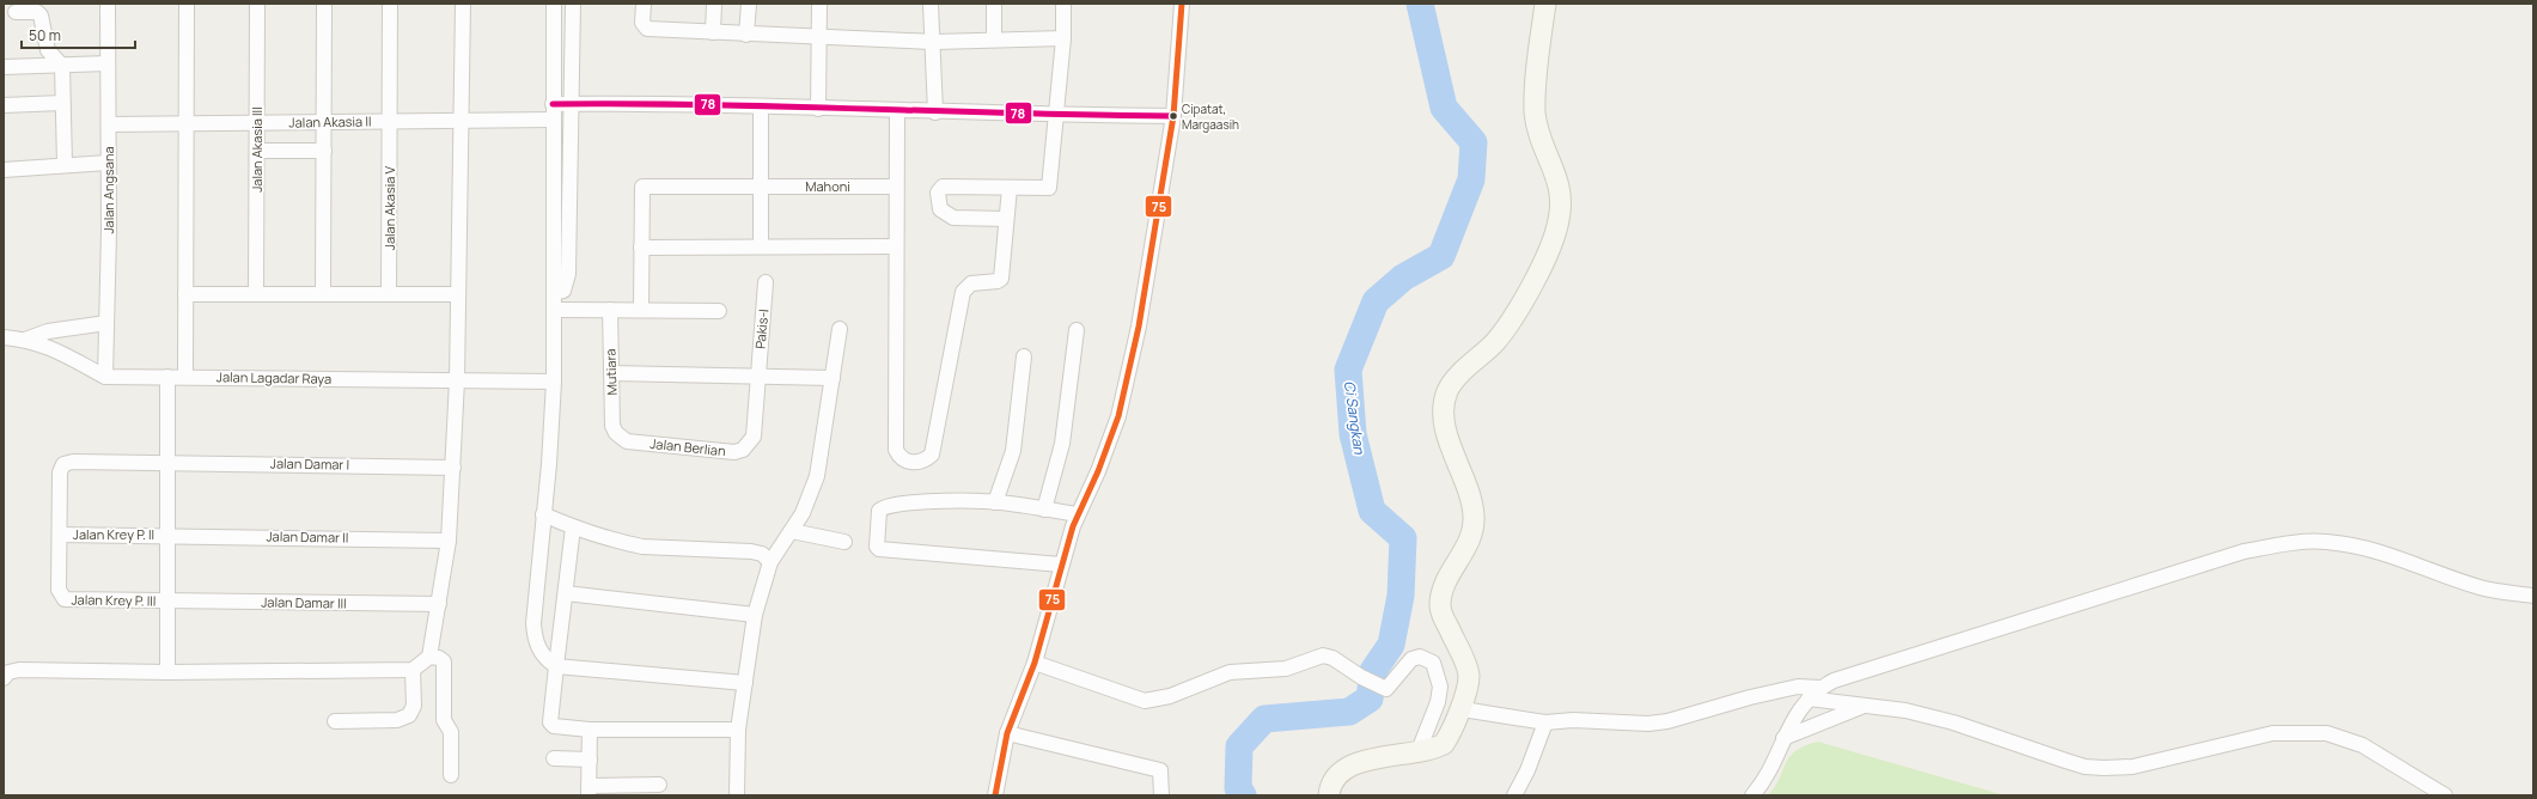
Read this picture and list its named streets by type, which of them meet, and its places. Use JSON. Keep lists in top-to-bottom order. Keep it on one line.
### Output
{"streets":{"street":["Jalan Akasia II","Jalan Akasia III","Mahoni","Jalan Angsana","Jalan Akasia V","Pakis-I","Mutiara","Jalan Lagadar Raya","Jalan Berlian","Jalan Damar I","Jalan Krey P. II","Jalan Damar II","Jalan Krey P. III","Jalan Damar III"]},"crossings":[["Jalan Akasia II","Jalan Akasia III"],["Jalan Akasia II","Jalan Angsana"],["Jalan Akasia II","Jalan Akasia V"],["Jalan Angsana","Jalan Lagadar Raya"],["Pakis-I","Jalan Berlian"],["Mutiara","Jalan Berlian"],["Jalan Damar I","Jalan Krey P. II"],["Jalan Damar I","Jalan Krey P. III"],["Jalan Krey P. II","Jalan Damar II"],["Jalan Krey P. II","Jalan Krey P. III"],["Jalan Krey P. III","Jalan Damar III"]],"water":["Ci Sangkan"],"places":["Cipatat, Margaasih"],"lines":["transit line 75","transit line 78"],"scale_bar":"50 m"}
